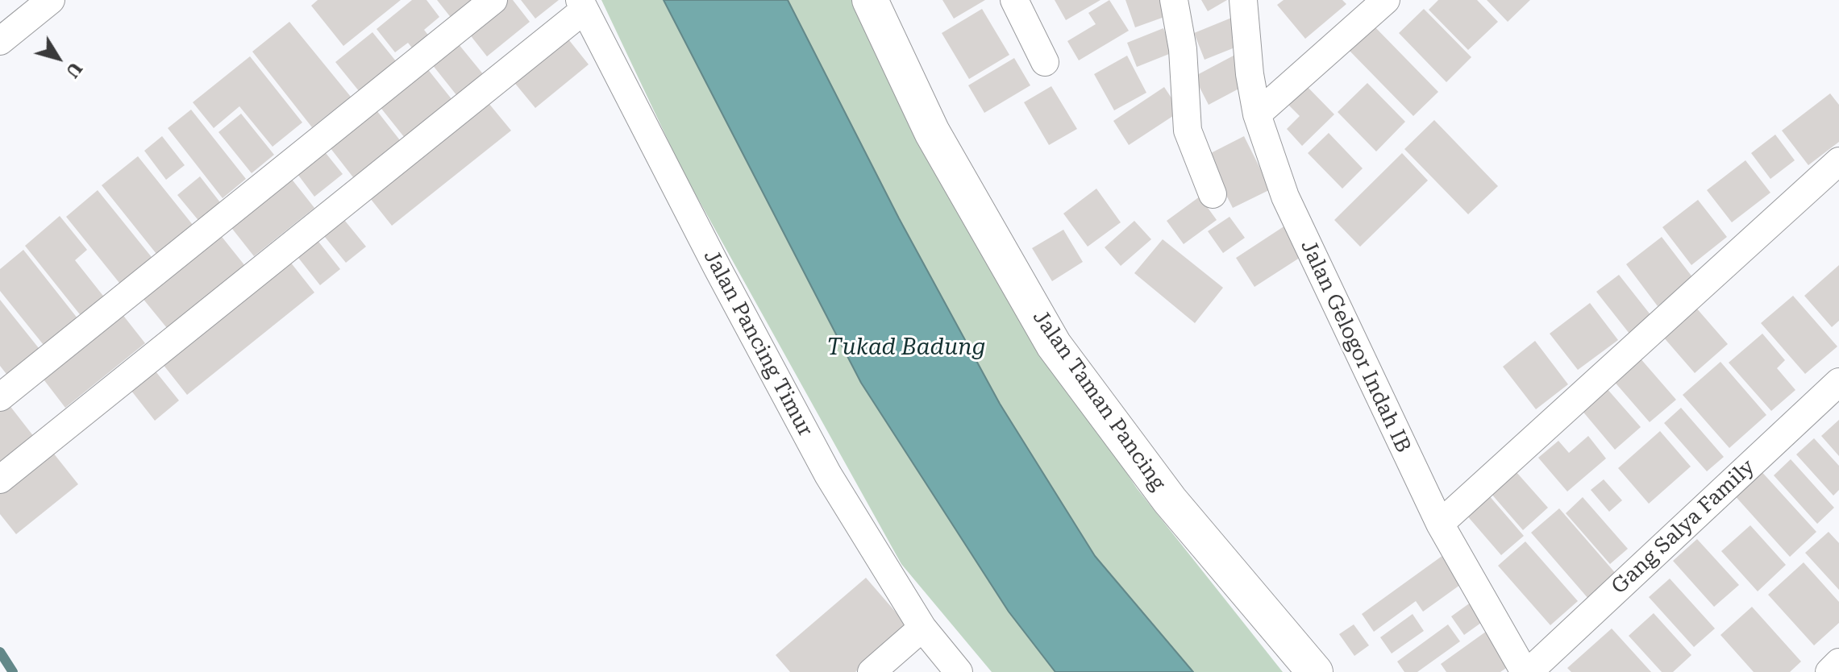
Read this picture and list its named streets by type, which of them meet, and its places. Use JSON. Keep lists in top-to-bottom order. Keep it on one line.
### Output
{"streets":{"street":["Jalan Pancing Timur","Jalan Gelogor Indah IB","Jalan Taman Pancing","Gang Salya Family"]},"crossings":[["Jalan Gelogor Indah IB","Gang Salya Family"]],"water":["Tukad Badung"],"north":"bottom right"}
